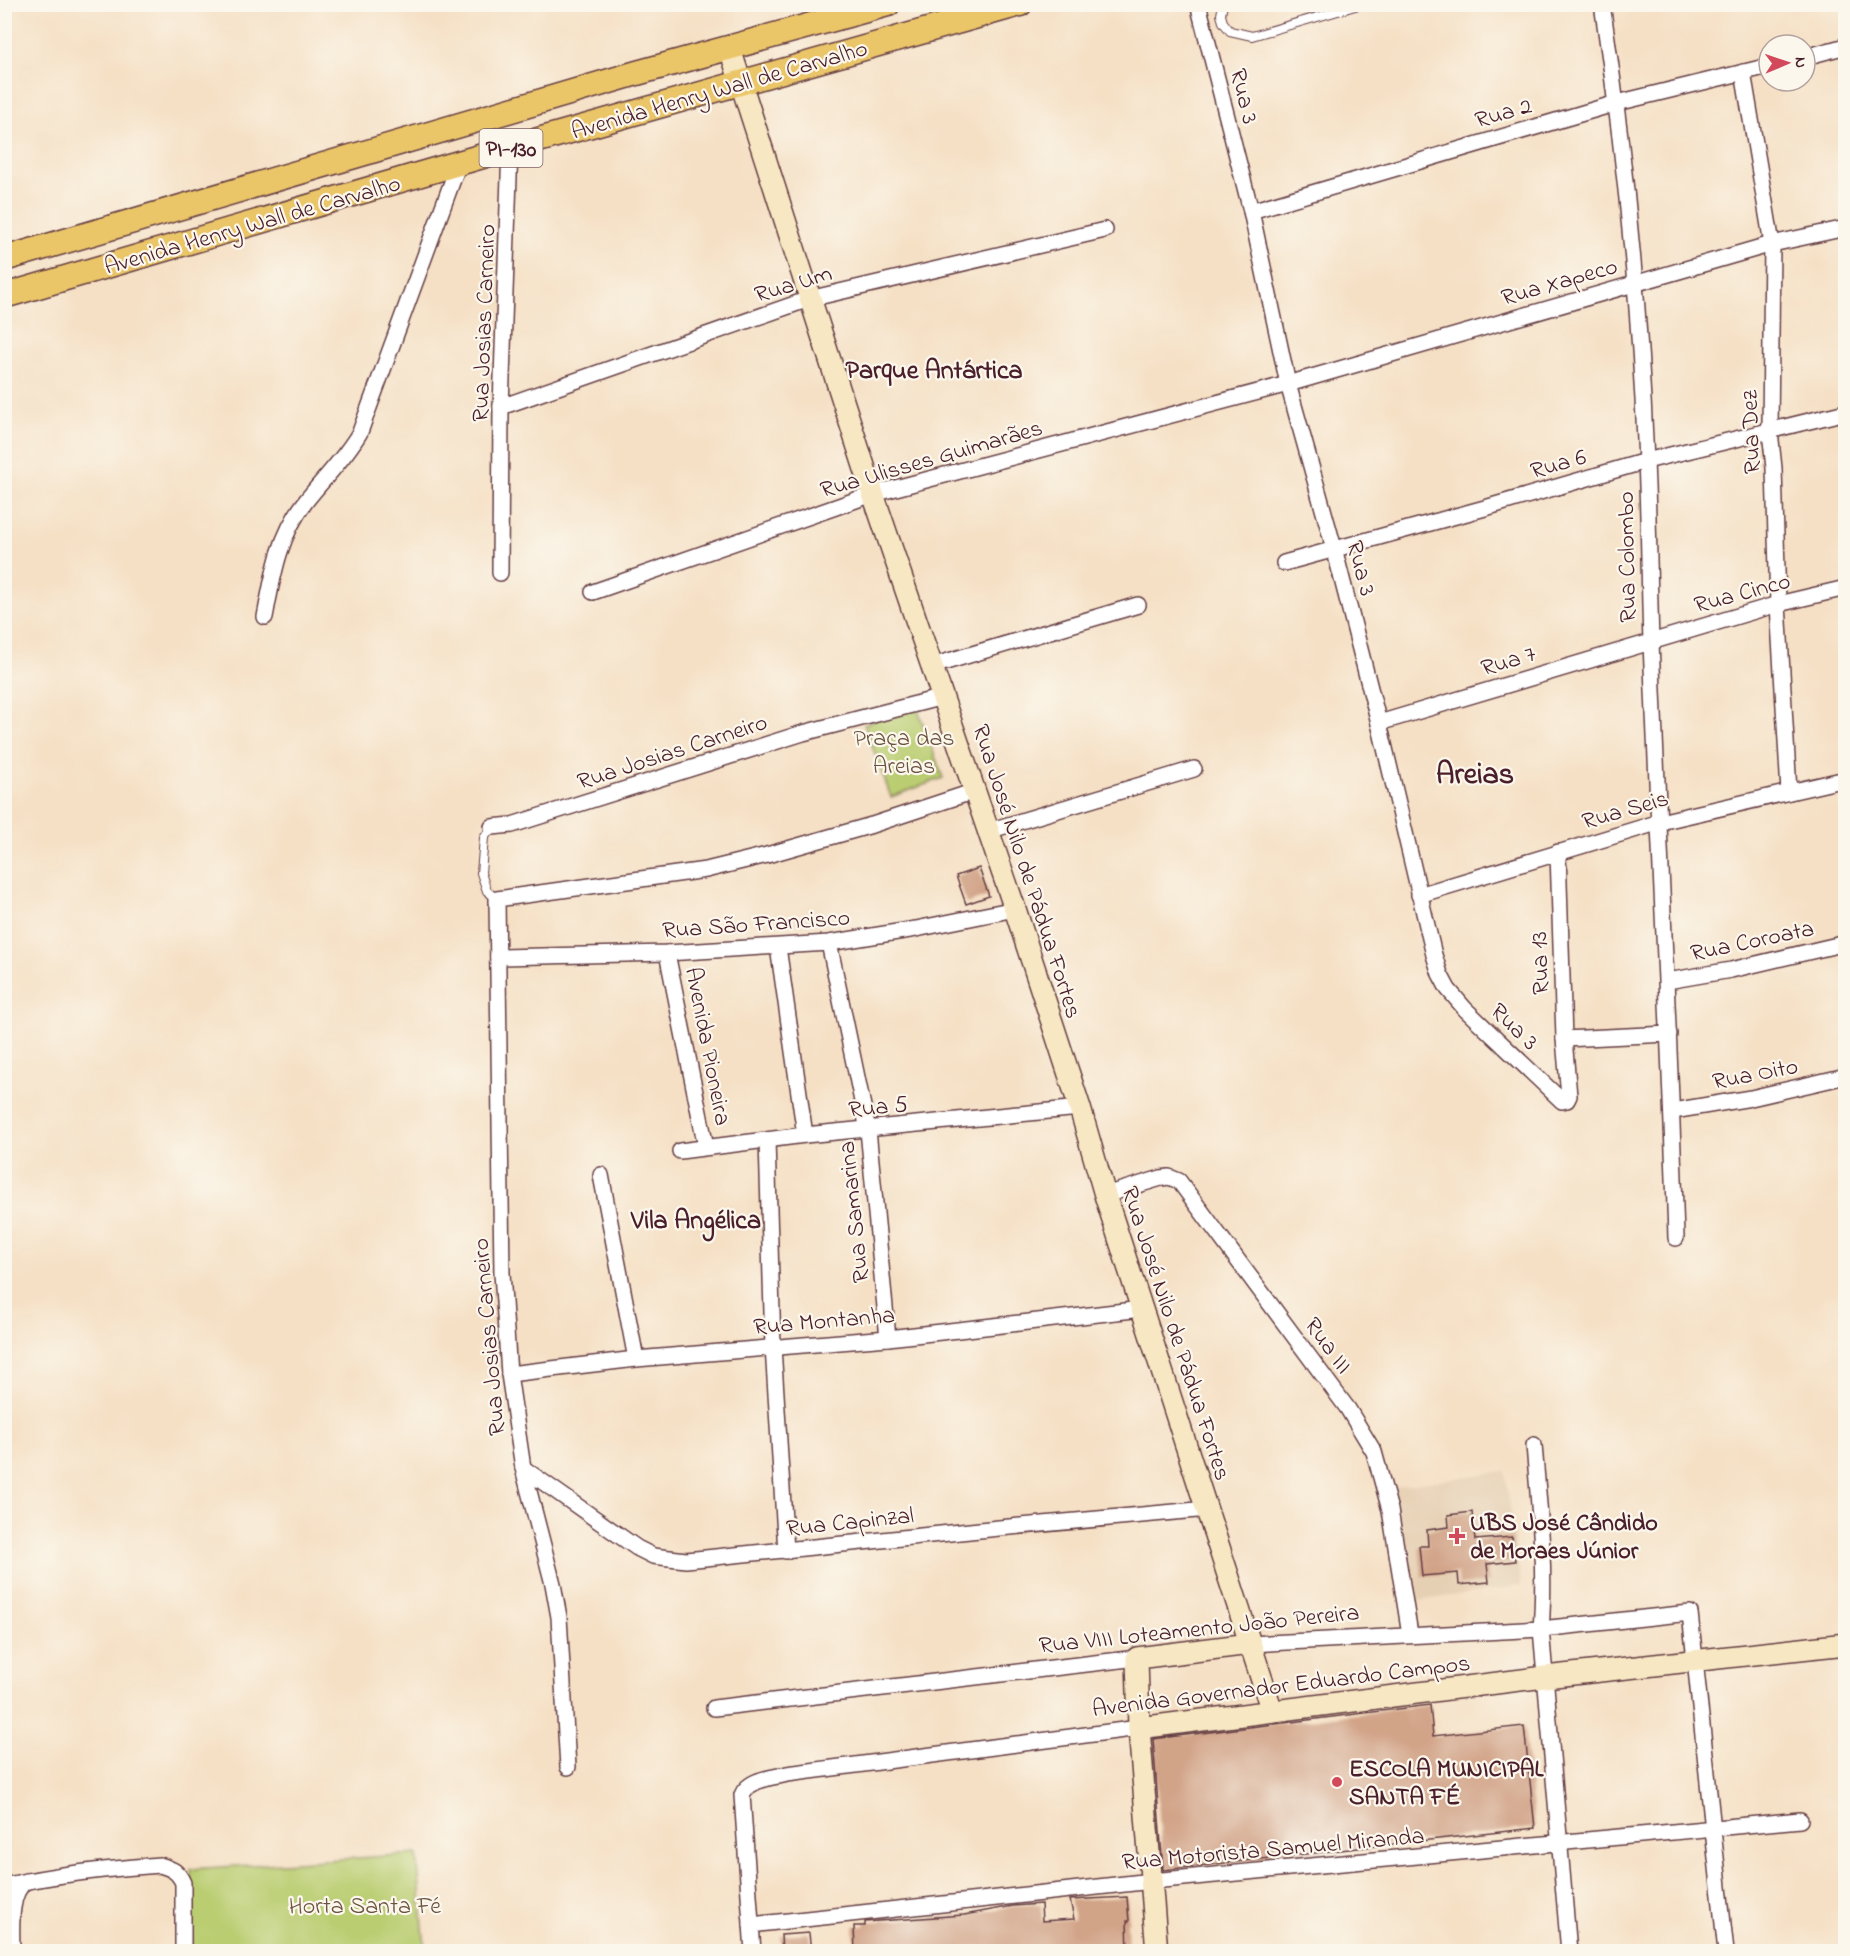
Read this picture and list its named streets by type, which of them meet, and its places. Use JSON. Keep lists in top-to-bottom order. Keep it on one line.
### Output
{"streets":{"main road":["Avenida Henry Wall de Carvalho","PI-130"],"street":["Rua 3","Rua 2","Rua Xapeco","Rua Um","Rua Josias Carneiro","Rua Dez","Rua Ulisses Guimarães","Rua 6","Rua Colombo","Rua Cinco","Rua 7","Rua Seis","Rua José Nilo de Pádua Fortes","Rua São Francisco","Rua Coroata","Rua 13","Avenida Pioneira","Rua Oito","Rua 5","Rua Samarina","Rua Montanha","Rua III","Rua Capinzal","Rua VIII Loteamento João Pereira","Avenida Governador Eduardo Campos","Rua Motorista Samuel Miranda"]},"crossings":[["Avenida Henry Wall de Carvalho","Rua Josias Carneiro"],["Avenida Henry Wall de Carvalho","Rua José Nilo de Pádua Fortes"],["Rua 3","Rua 2"],["Rua 3","Rua Xapeco"],["Rua 3","Rua Ulisses Guimarães"],["Rua 3","Rua 6"],["Rua 3","Rua 7"],["Rua 3","Rua Seis"],["Rua 3","Rua 13"],["Rua 2","Rua Dez"],["Rua 2","Rua Colombo"],["Rua Xapeco","Rua Dez"],["Rua Xapeco","Rua Ulisses Guimarães"],["Rua Xapeco","Rua Colombo"],["Rua Um","Rua Josias Carneiro"],["Rua Um","Rua José Nilo de Pádua Fortes"],["Rua Josias Carneiro","Rua José Nilo de Pádua Fortes"],["Rua Josias Carneiro","Rua São Francisco"],["Rua Josias Carneiro","Rua Montanha"],["Rua Josias Carneiro","Rua Capinzal"],["Rua Dez","Rua 6"],["Rua Dez","Rua Cinco"],["Rua Dez","Rua Seis"],["Rua Ulisses Guimarães","Rua José Nilo de Pádua Fortes"],["Rua 6","Rua Colombo"],["Rua Colombo","Rua Cinco"],["Rua Colombo","Rua 7"],["Rua Colombo","Rua Seis"],["Rua Colombo","Rua Coroata"],["Rua Colombo","Rua Oito"],["Rua Cinco","Rua 7"],["Rua Seis","Rua 13"],["Rua José Nilo de Pádua Fortes","Rua São Francisco"],["Rua José Nilo de Pádua Fortes","Rua 5"],["Rua José Nilo de Pádua Fortes","Rua Montanha"],["Rua José Nilo de Pádua Fortes","Rua III"],["Rua José Nilo de Pádua Fortes","Rua Capinzal"],["Rua José Nilo de Pádua Fortes","Rua VIII Loteamento João Pereira"],["Rua José Nilo de Pádua Fortes","Avenida Governador Eduardo Campos"],["Rua São Francisco","Avenida Pioneira"],["Rua São Francisco","Rua Samarina"],["Avenida Pioneira","Rua 5"],["Avenida Pioneira","Rua Montanha"],["Avenida Pioneira","Rua Capinzal"],["Rua 5","Rua Samarina"],["Rua Samarina","Rua Montanha"],["Rua III","Rua VIII Loteamento João Pereira"],["Rua VIII Loteamento João Pereira","Avenida Governador Eduardo Campos"],["Avenida Governador Eduardo Campos","Rua Motorista Samuel Miranda"]],"districts":["Parque Antártica","Areias","Vila Angélica"],"parks":["Praça das Areias","Horta Santa Fé"],"places":{"health":["UBS José Cândido de Moraes Júnior"],"other":["ESCOLA MUNICIPAL SANTA FÉ"]},"north":"right"}
